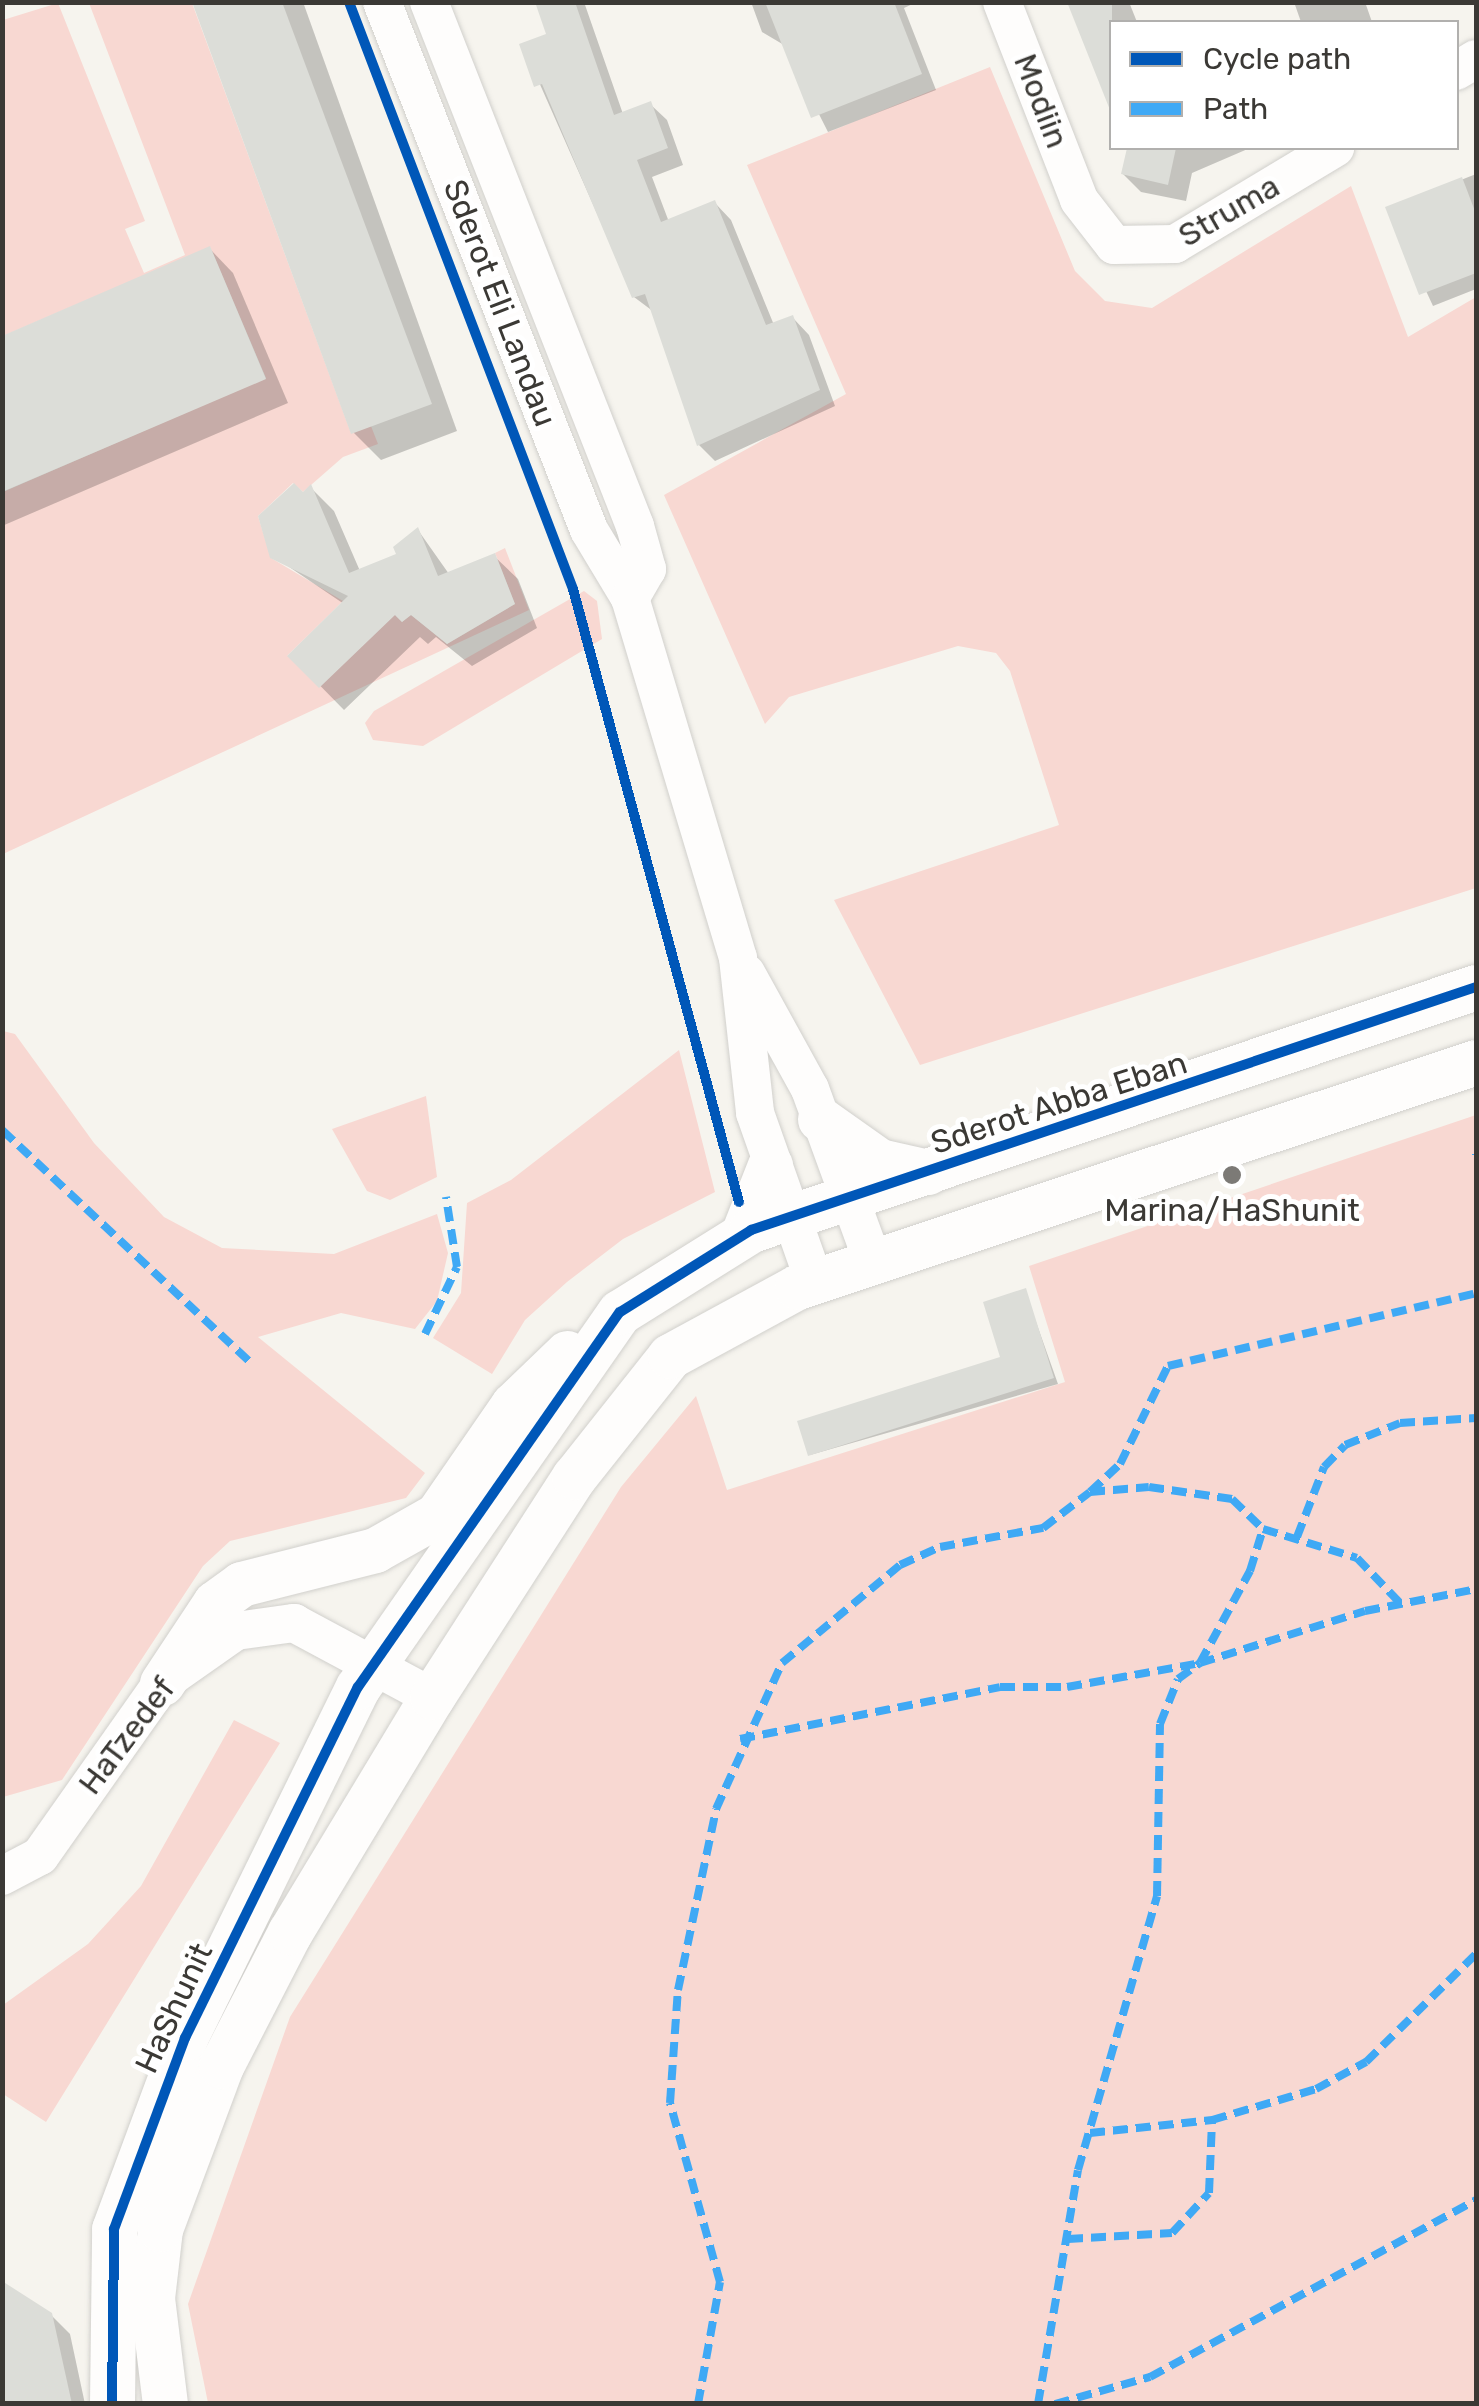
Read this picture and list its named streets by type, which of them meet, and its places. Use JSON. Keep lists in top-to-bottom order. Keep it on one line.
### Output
{"streets":{"street":["Modiin","Struma","Sderot Eli Landau","Sderot Abba Eban","HaTzedef","HaShunit"]},"crossings":[["Modiin","Struma"],["Sderot Eli Landau","Sderot Abba Eban"],["Sderot Abba Eban","HaTzedef"],["Sderot Abba Eban","HaShunit"],["HaTzedef","HaShunit"]],"places":["Marina/HaShunit"],"legend":["Cycle path","Path"]}
